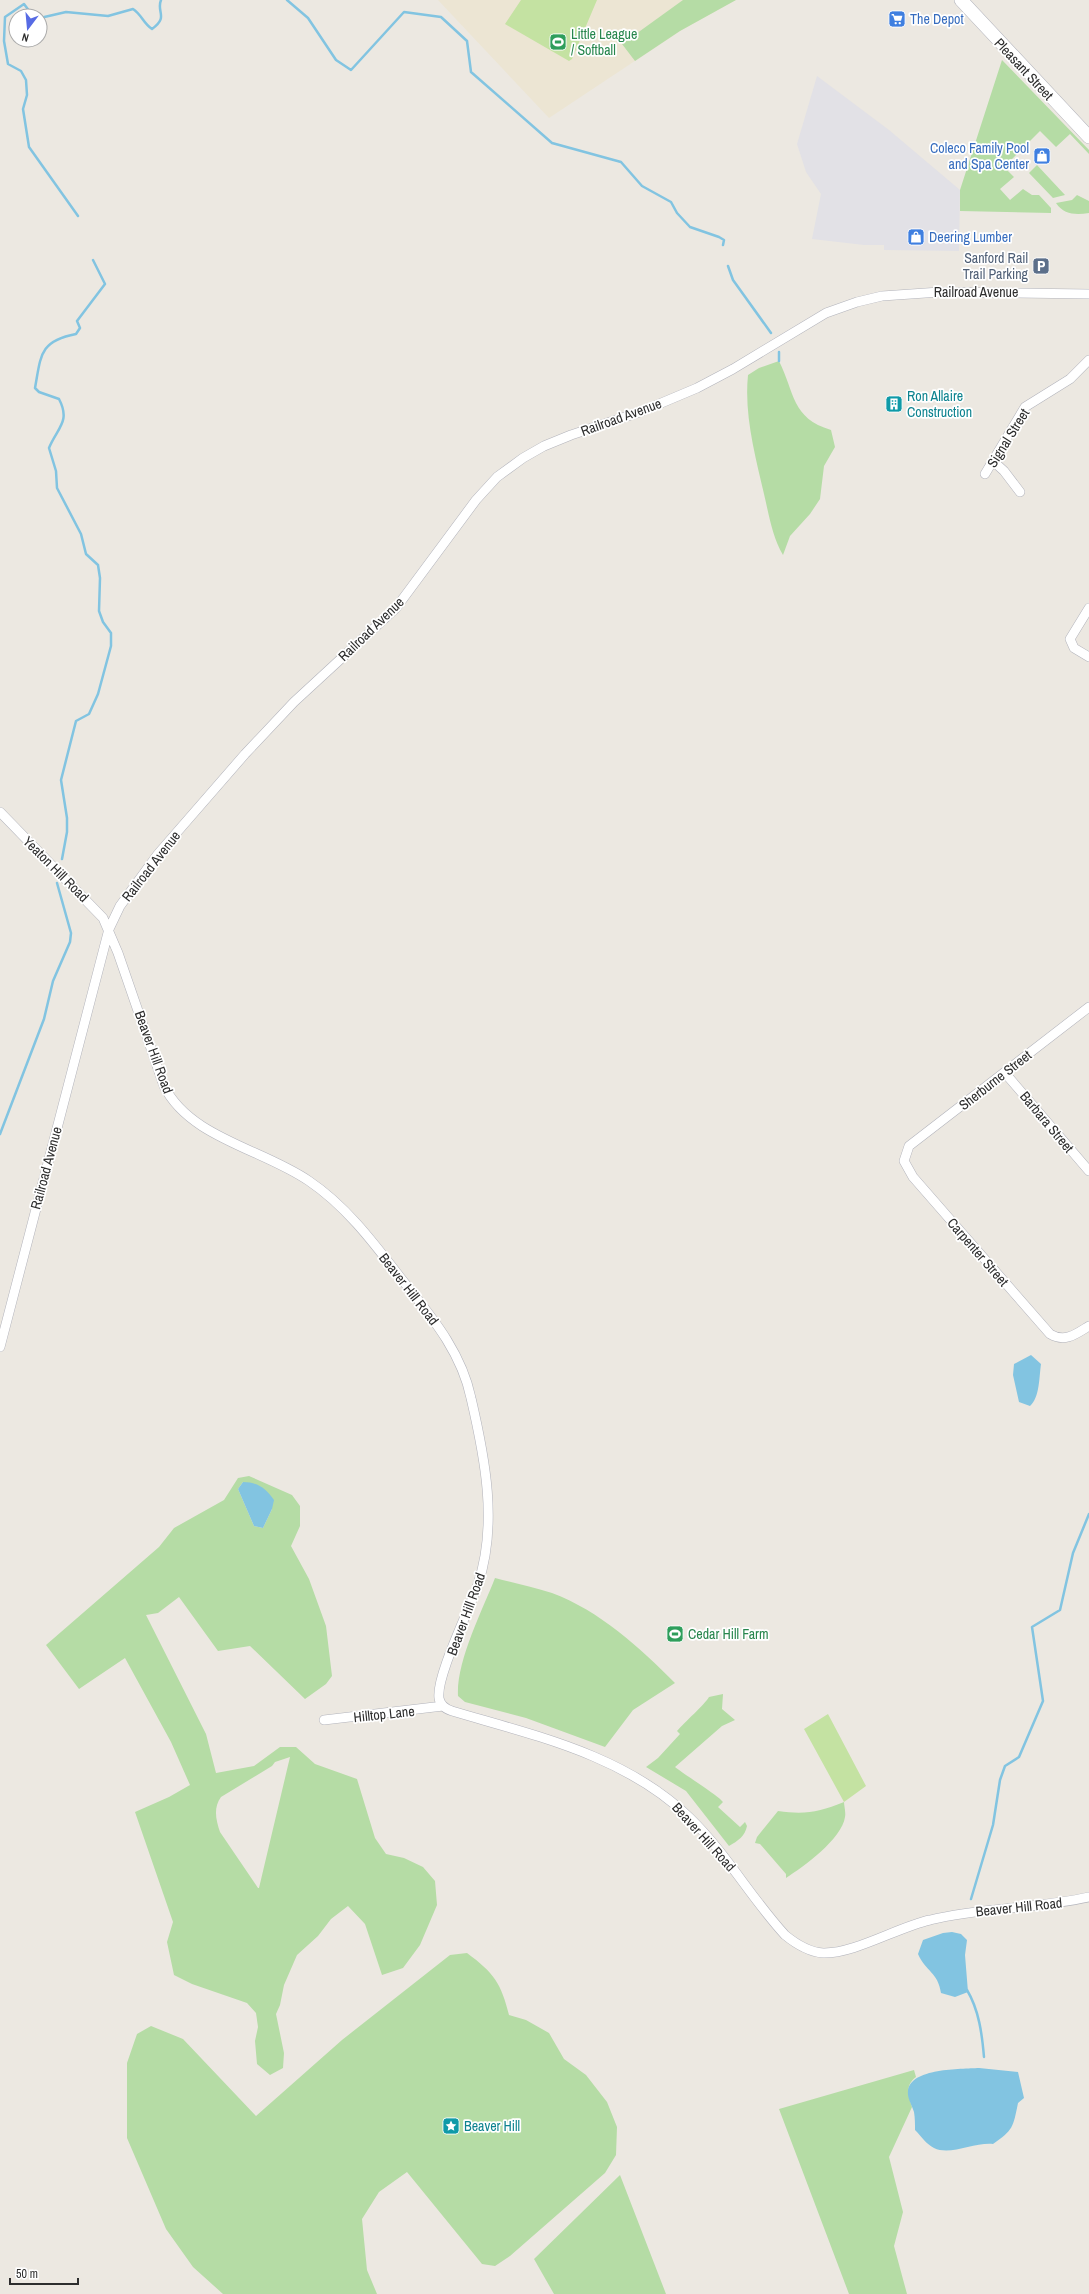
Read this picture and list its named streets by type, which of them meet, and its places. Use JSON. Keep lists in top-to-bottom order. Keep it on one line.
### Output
{"streets":{"main road":["Pleasant Street"],"street":["Railroad Avenue","Signal Street","Yeaton Hill Road","Beaver Hill Road","Sherburne Street","Barbara Street","Carpenter Street","Hilltop Lane"]},"crossings":[["Railroad Avenue","Yeaton Hill Road"],["Railroad Avenue","Beaver Hill Road"],["Yeaton Hill Road","Beaver Hill Road"],["Beaver Hill Road","Hilltop Lane"],["Sherburne Street","Barbara Street"],["Sherburne Street","Carpenter Street"]],"places":{"supermarket":["The Depot"],"sports":["Little League / Softball","Cedar Hill Farm"],"shop":["Coleco Family Pool and Spa Center","Deering Lumber"],"parking":["Sanford Rail Trail Parking"],"building":["Ron Allaire Construction"],"place":["Beaver Hill"]},"scale_bar":"50 m","north":"bottom"}
